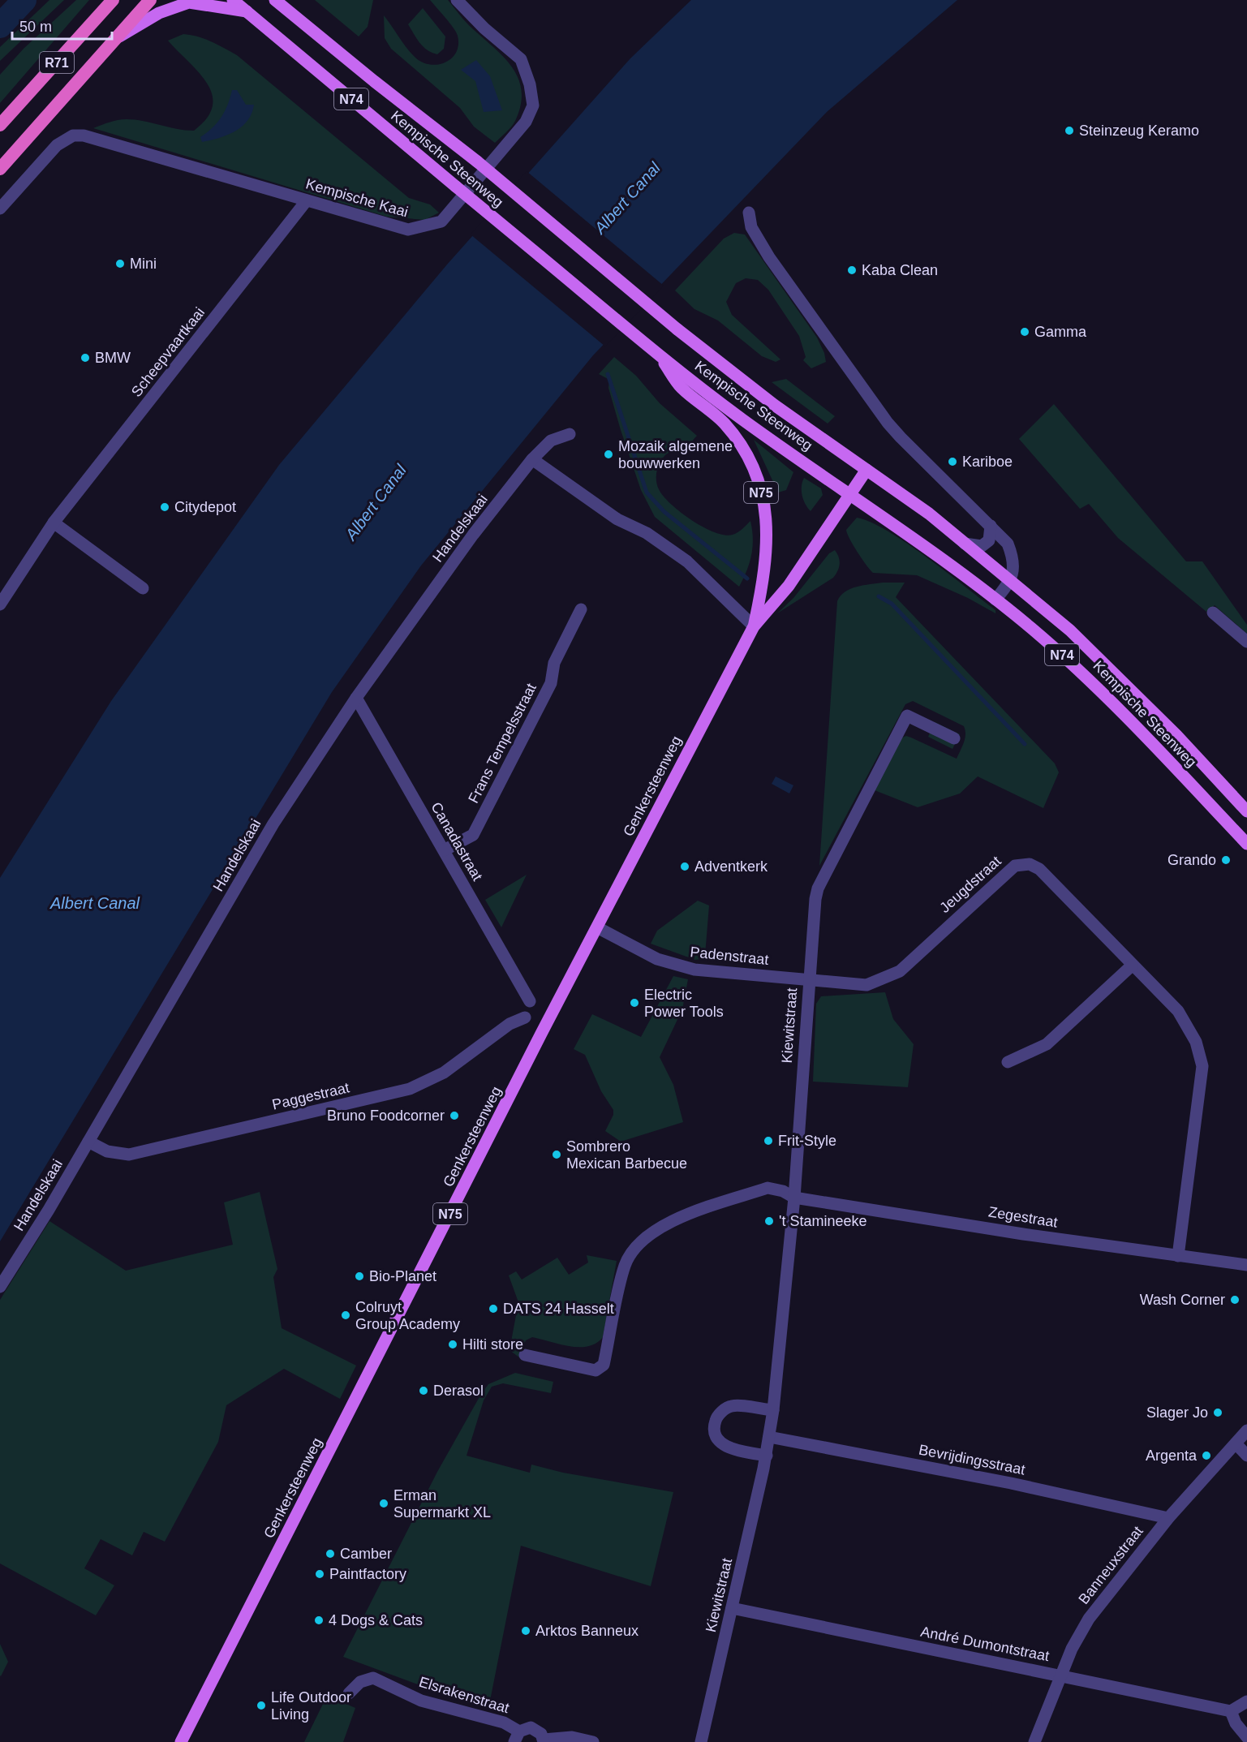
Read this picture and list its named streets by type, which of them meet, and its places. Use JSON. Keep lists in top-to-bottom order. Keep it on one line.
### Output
{"streets":{"highway":["R71"],"main road":["N74","Kempische Steenweg","N75","Genkersteenweg"],"street":["Kempische Kaai","Scheepvaartkaai","Handelskaai","Frans Tempelsstraat","Canadastraat","Jeugdstraat","Padenstraat","Kiewitstraat","Paggestraat","Zegestraat","Bevrijdingsstraat","Banneuxstraat","André Dumontstraat","Elsrakenstraat"]},"crossings":[["Kempische Steenweg","Genkersteenweg"],["Kempische Kaai","Scheepvaartkaai"],["Handelskaai","Canadastraat"],["Handelskaai","Paggestraat"],["Frans Tempelsstraat","Canadastraat"],["Genkersteenweg","Padenstraat"],["Jeugdstraat","Padenstraat"],["Jeugdstraat","Kiewitstraat"],["Jeugdstraat","Zegestraat"],["Padenstraat","Kiewitstraat"],["Kiewitstraat","Zegestraat"],["Kiewitstraat","Bevrijdingsstraat"],["Kiewitstraat","André Dumontstraat"],["Bevrijdingsstraat","Banneuxstraat"],["Banneuxstraat","André Dumontstraat"]],"water":["Albert Canal"],"places":["Steinzeug Keramo","Mini","Kaba Clean","Gamma","BMW","Mozaik algemene bouwwerken","Kariboe","Citydepot","Grando","Adventkerk","Electric Power Tools","Bruno Foodcorner","Frit-Style","Sombrero Mexican Barbecue","'t Stamineeke","Bio-Planet","Wash Corner","DATS 24 Hasselt","Colruyt Group Academy","Hilti store","Derasol","Slager Jo","Argenta","Erman Supermarkt XL","Camber","Paintfactory","4 Dogs & Cats","Arktos Banneux","Life Outdoor Living"],"scale_bar":"50 m"}
